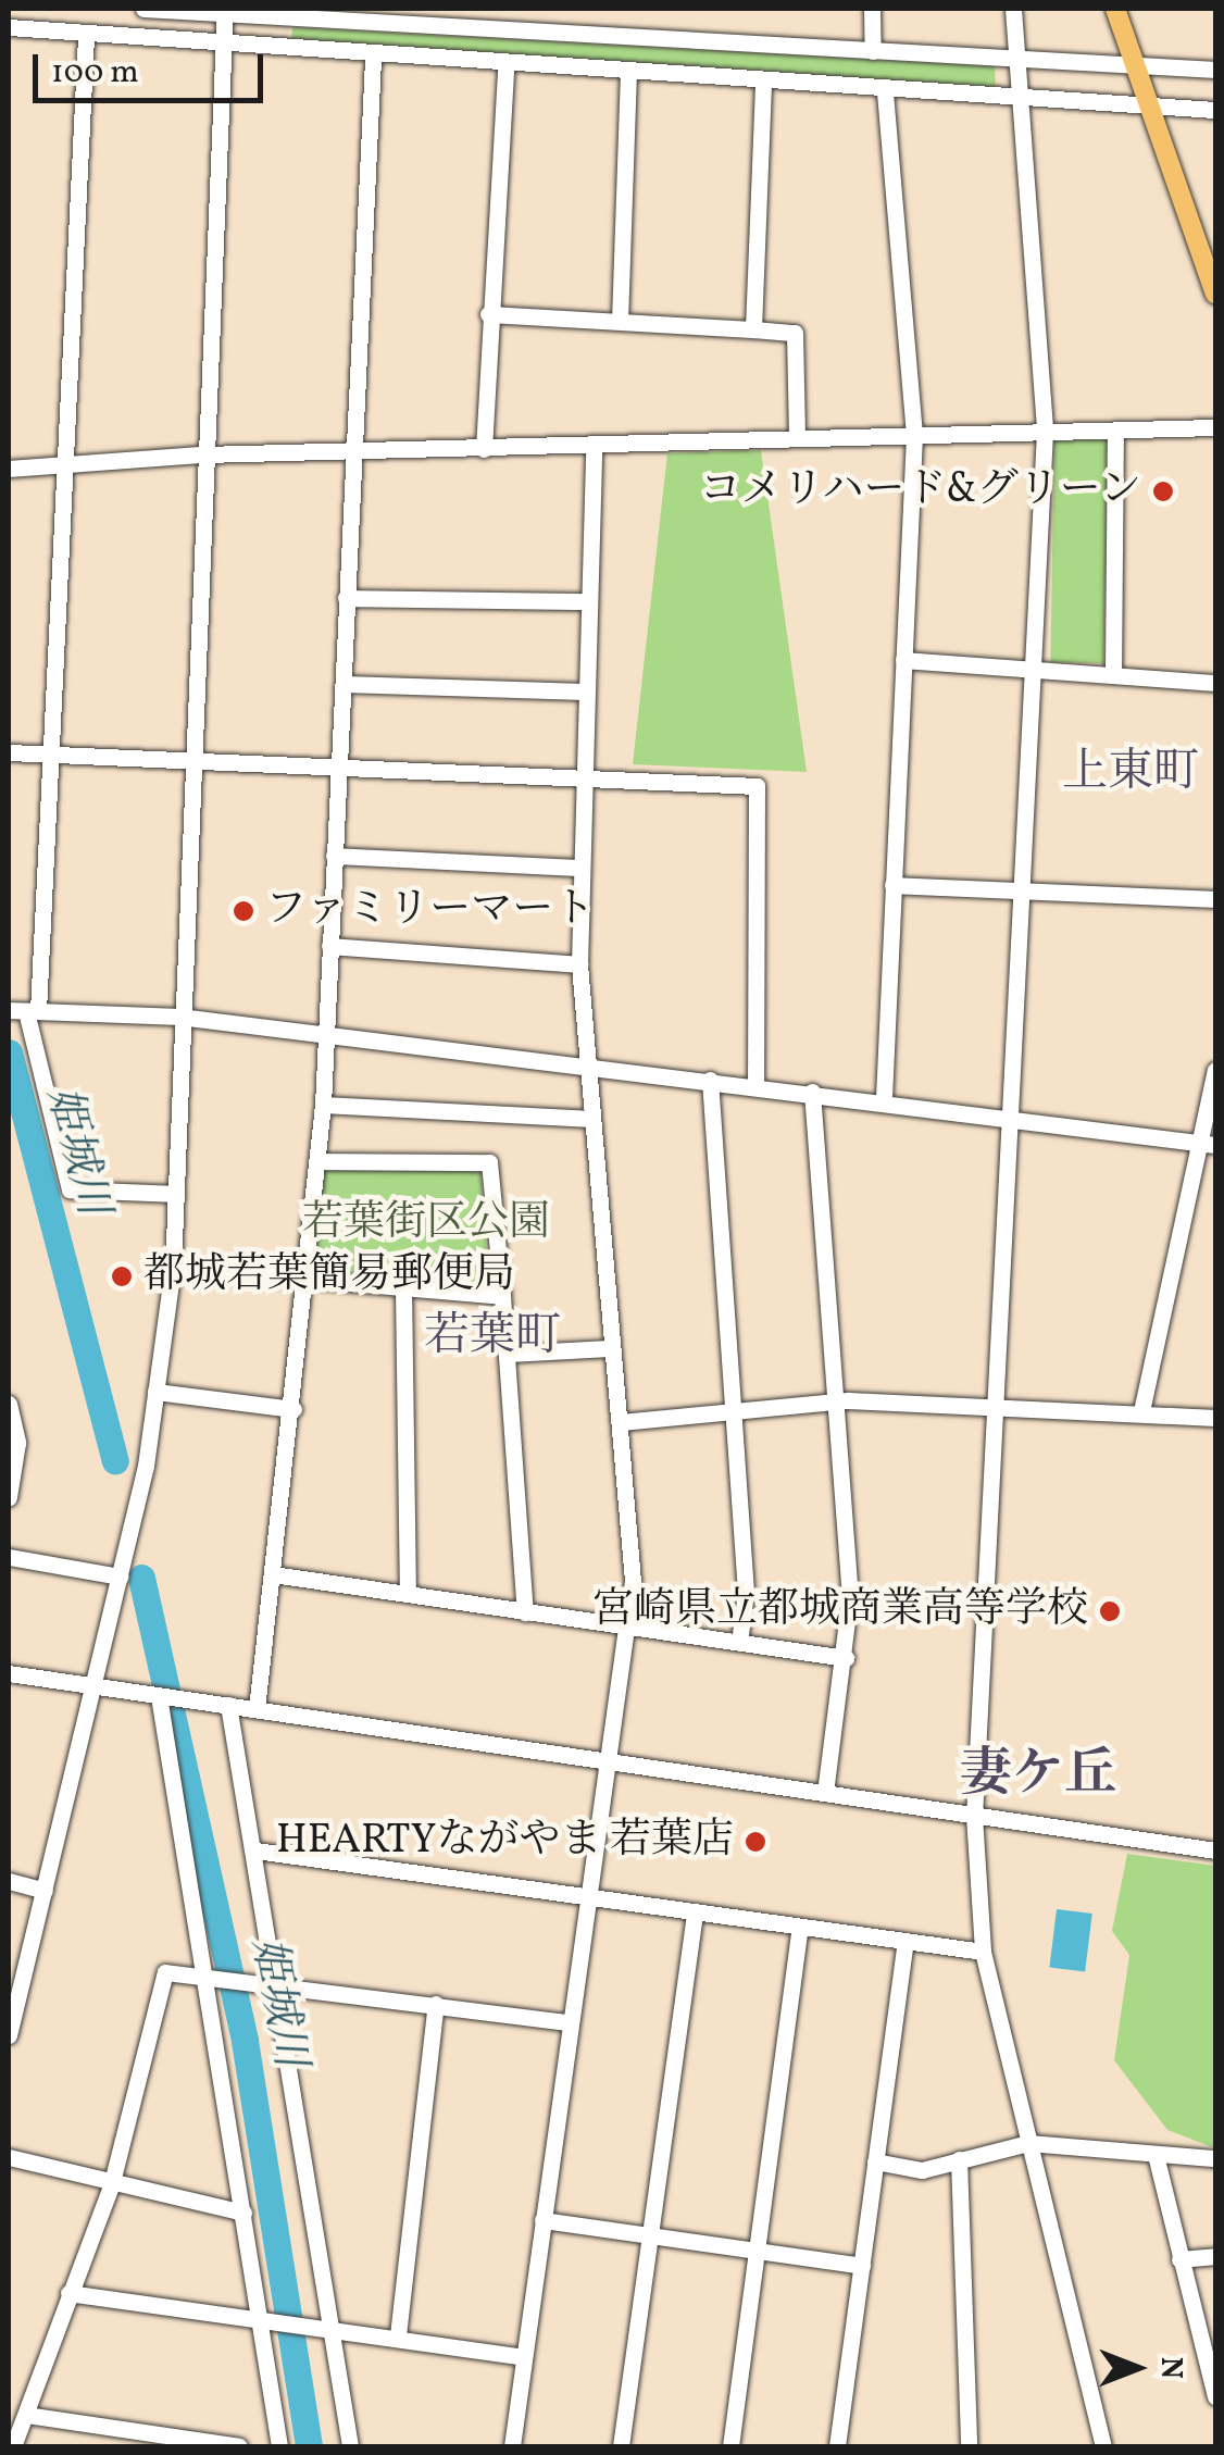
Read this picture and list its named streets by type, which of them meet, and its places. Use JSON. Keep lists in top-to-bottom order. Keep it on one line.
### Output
{"districts":["上東町","若葉町","妻ケ丘"],"water":["姫城川"],"parks":["若葉街区公園"],"places":["コメリハード&グリーン","ファミリーマート","都城若葉簡易郵便局","宮崎県立都城商業高等学校","HEARTYながやま 若葉店"],"scale_bar":"100 m","north":"right"}
